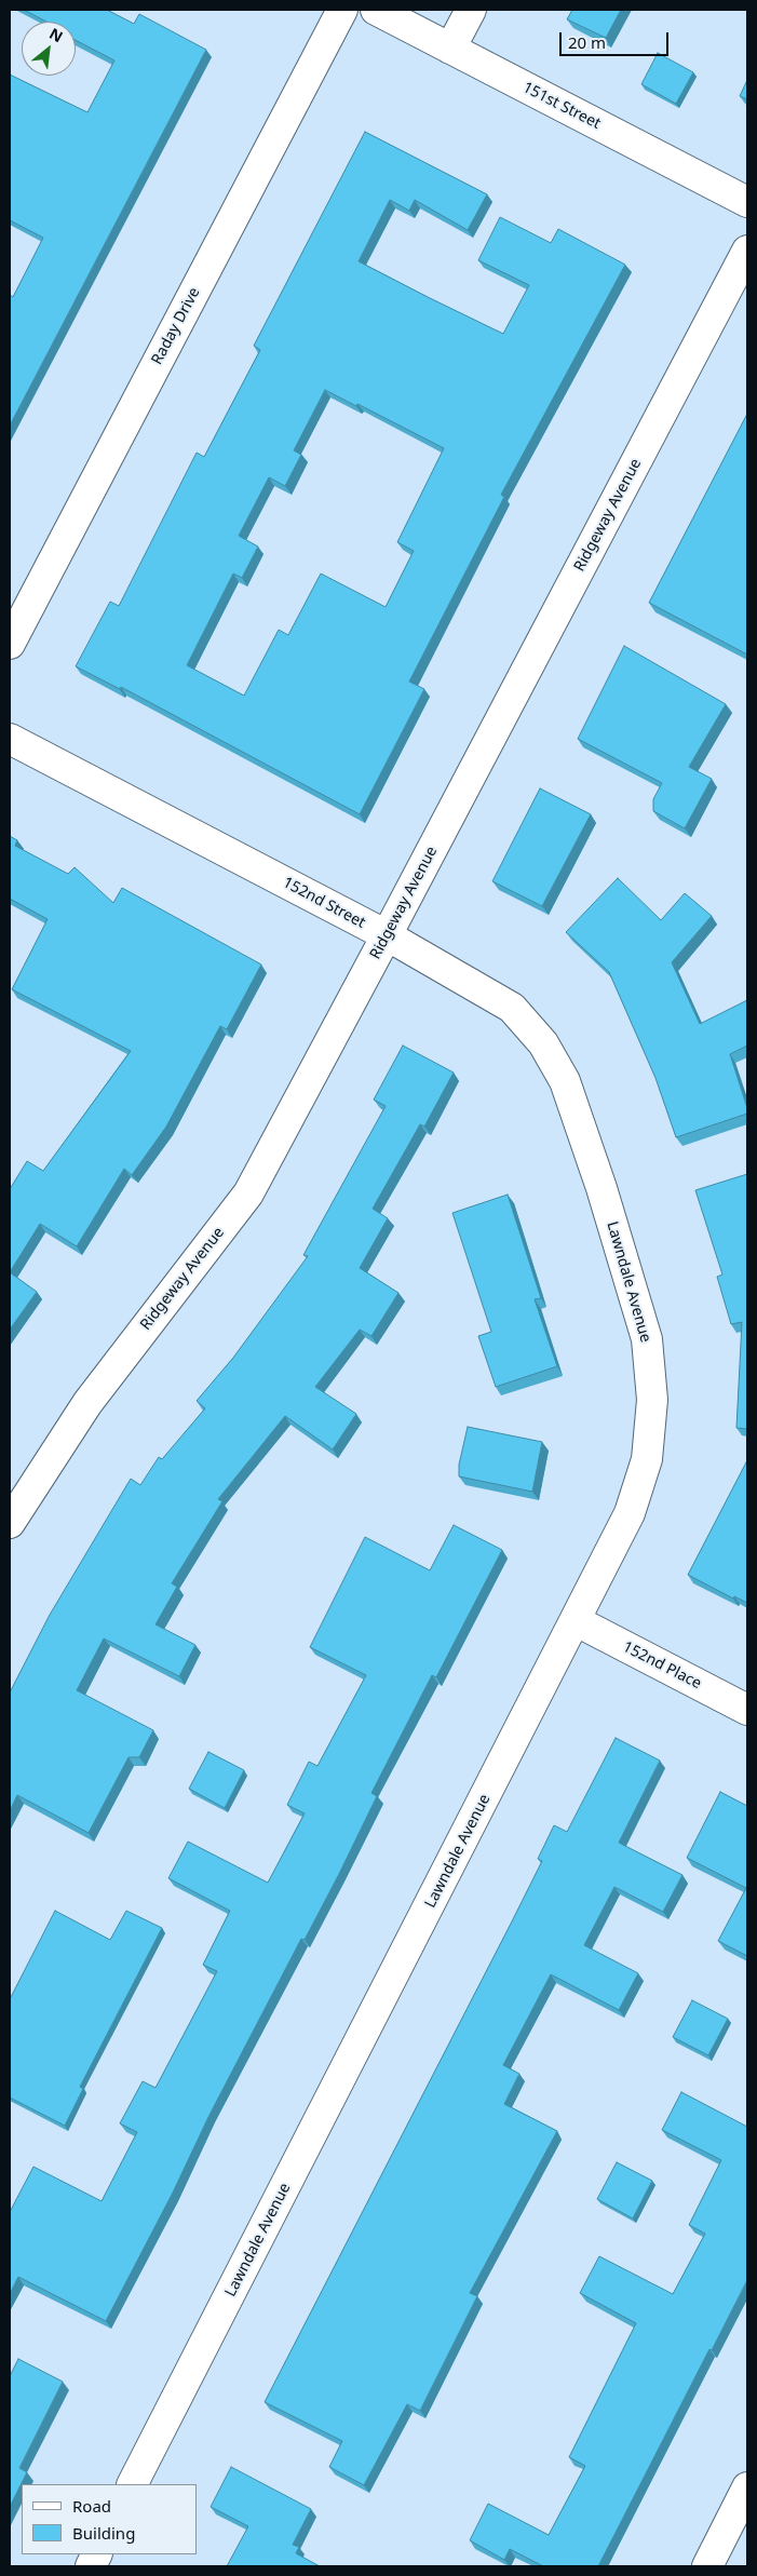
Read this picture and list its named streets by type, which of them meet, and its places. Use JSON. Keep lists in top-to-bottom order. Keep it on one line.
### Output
{"streets":{"street":["151st Street","Raday Drive","Ridgeway Avenue","152nd Street","Lawndale Avenue","152nd Place"]},"crossings":[["Ridgeway Avenue","152nd Street"],["152nd Street","Lawndale Avenue"],["Lawndale Avenue","152nd Place"]],"legend":["Road","Building"],"scale_bar":"20 m","north":"top right"}
